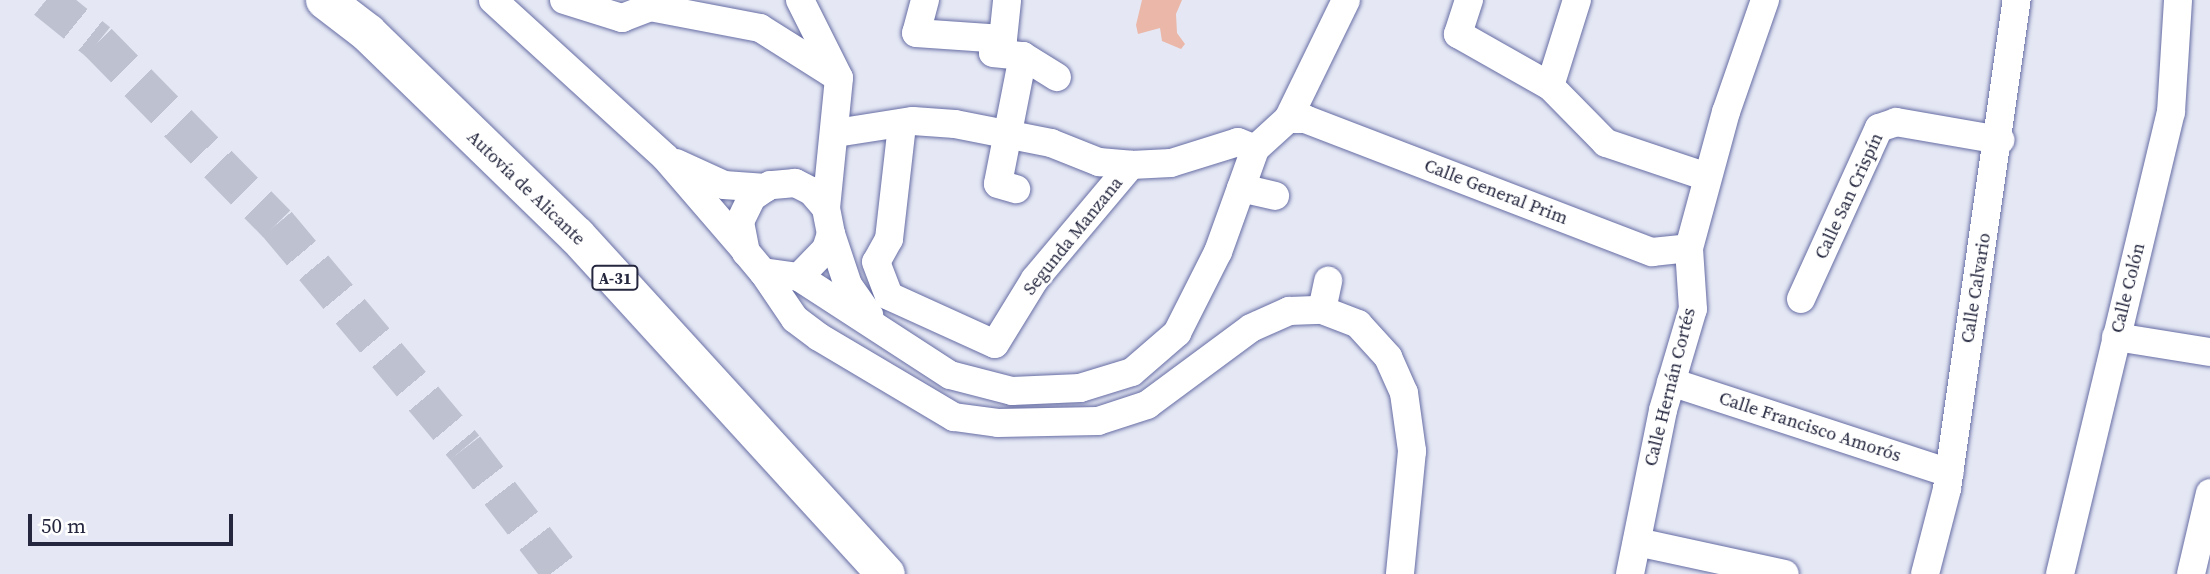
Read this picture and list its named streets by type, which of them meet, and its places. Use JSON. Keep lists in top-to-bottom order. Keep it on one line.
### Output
{"streets":{"highway":["Autovía de Alicante","A-31"],"street":["Calle General Prim","Calle San Crispín","Segunda Manzana","Calle Calvario","Calle Colón","Calle Hernán Cortés","Calle Francisco Amorós"]},"crossings":[["Calle General Prim","Calle Hernán Cortés"],["Calle San Crispín","Calle Calvario"],["Calle Calvario","Calle Francisco Amorós"],["Calle Hernán Cortés","Calle Francisco Amorós"]],"scale_bar":"50 m"}
